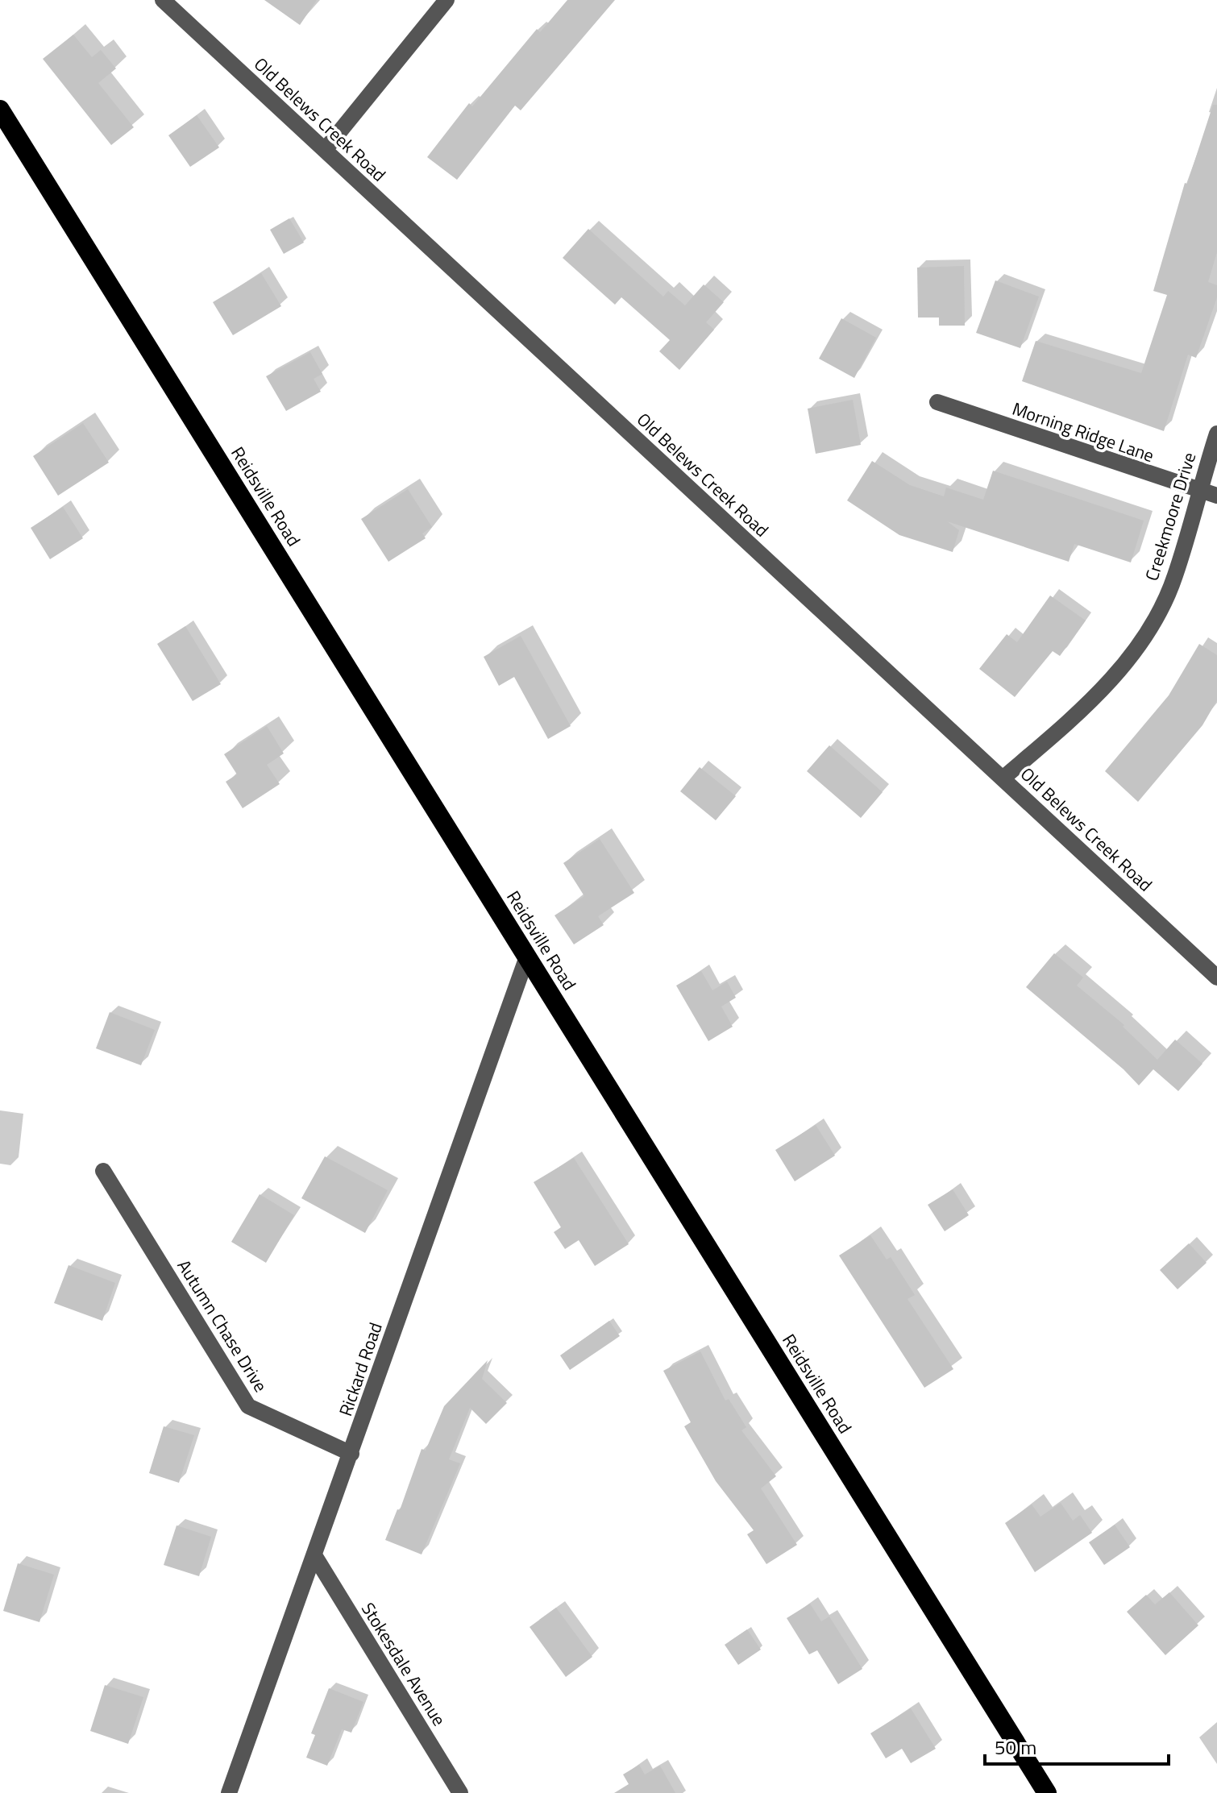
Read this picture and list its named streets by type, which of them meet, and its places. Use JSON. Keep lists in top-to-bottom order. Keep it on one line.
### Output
{"streets":{"highway":["Reidsville Road"],"street":["Old Belews Creek Road","Morning Ridge Lane","Creekmoore Drive","Autumn Chase Drive","Rickard Road","Stokesdale Avenue"]},"crossings":[["Old Belews Creek Road","Creekmoore Drive"],["Morning Ridge Lane","Creekmoore Drive"],["Reidsville Road","Rickard Road"],["Autumn Chase Drive","Rickard Road"],["Rickard Road","Stokesdale Avenue"]],"scale_bar":"50 m"}
